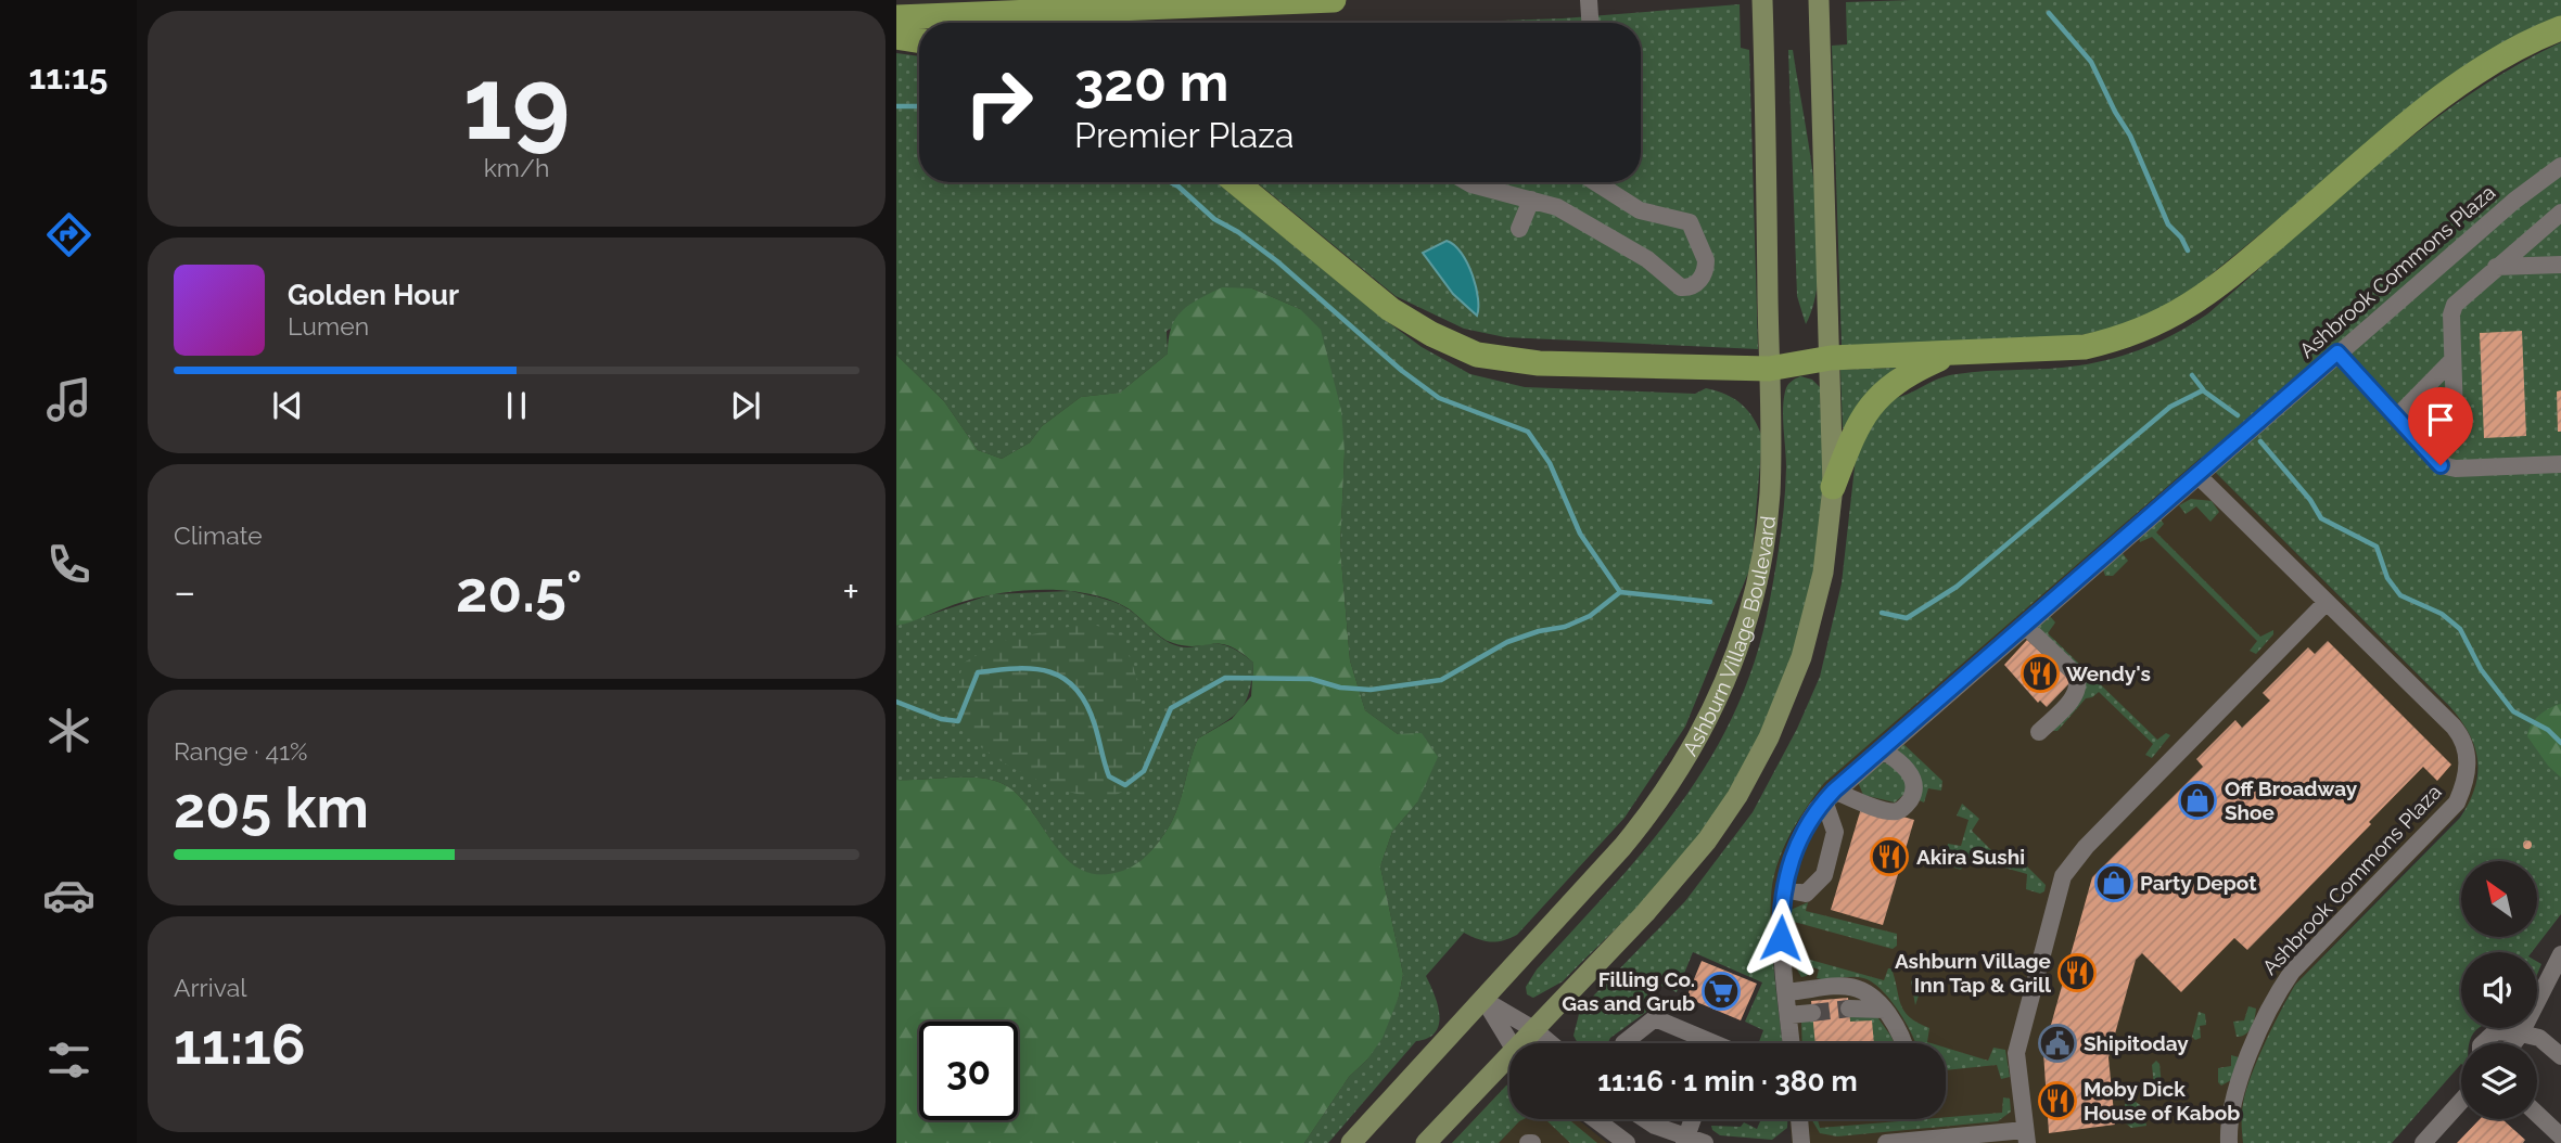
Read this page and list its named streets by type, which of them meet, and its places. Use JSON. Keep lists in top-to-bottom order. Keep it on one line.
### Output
{"streets":{"main road":["Ashburn Village Boulevard"],"street":["Ashbrook Commons Plaza"]},"places":{"restaurant":["Wendy's","Akira Sushi","Ashburn Village Inn Tap & Grill","Moby Dick House of Kabob"],"shop":["Off Broadway Shoe","Party Depot"],"supermarket":["Filling Co. Gas and Grub"],"public building":["Shipitoday"]},"north":"top left","page":{"tabs":"11:15","tile":[["19","km/h"],"Climate",["Range · 41%","205 km"],["Arrival","11:16"]],"turn":["320 m","Premier Plaza"],"song":["Golden Hour","Lumen"],"heat":["−","20.5°","+"],"limit":"30","trip":"11:16 · 1 min · 380 m"}}
